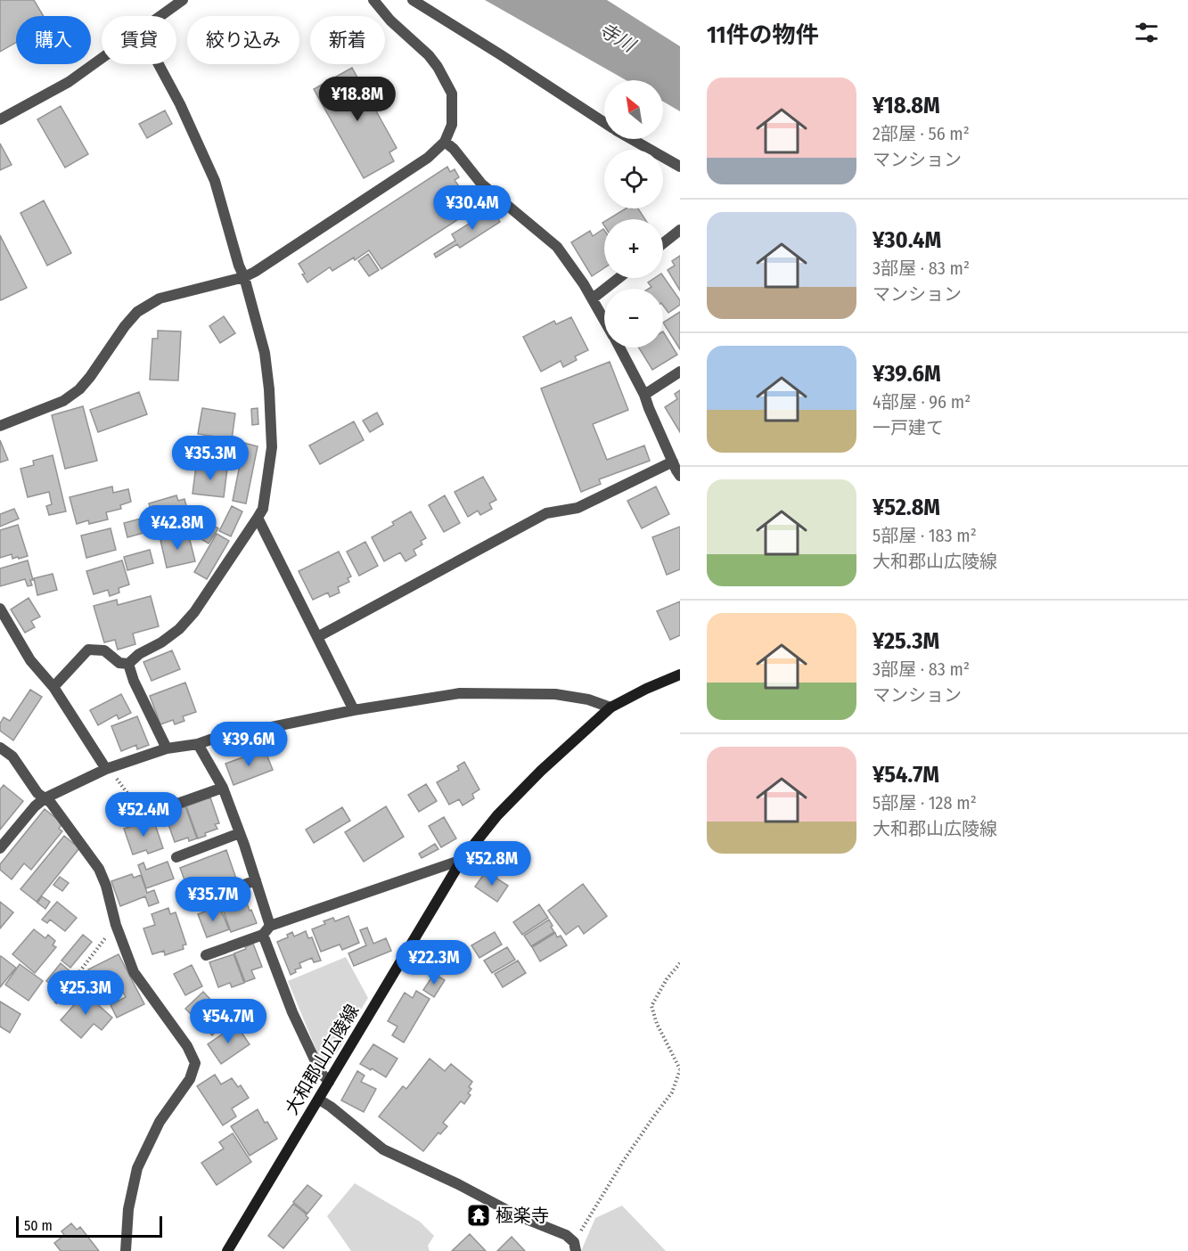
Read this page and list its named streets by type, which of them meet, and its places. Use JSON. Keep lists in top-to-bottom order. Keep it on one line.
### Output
{"streets":{"main road":["大和郡山広陵線"]},"water":["寺川"],"places":{"temple":["極楽寺"]},"scale_bar":"50 m","north":"top left","page":{"heading":"11件の物件","chip":["購入","賃貸","絞り込み","新着"],"list":[{"name":"¥18.8M","note":"2部屋 · 56 m² · マンション"},{"name":"¥30.4M","note":"3部屋 · 83 m² · マンション"},{"name":"¥39.6M","note":"4部屋 · 96 m² · 一戸建て"},{"name":"¥52.8M","note":"5部屋 · 183 m² · 大和郡山広陵線"},{"name":"¥25.3M","note":"3部屋 · 83 m² · マンション"},{"name":"¥54.7M","note":"5部屋 · 128 m² · 大和郡山広陵線"}],"price":["¥18.8M","¥30.4M","¥35.3M","¥42.8M","¥39.6M","¥52.4M","¥52.8M","¥35.7M","¥22.3M","¥25.3M","¥54.7M"],"map_buttons":["+","−"],"scale":"50 m"}}
